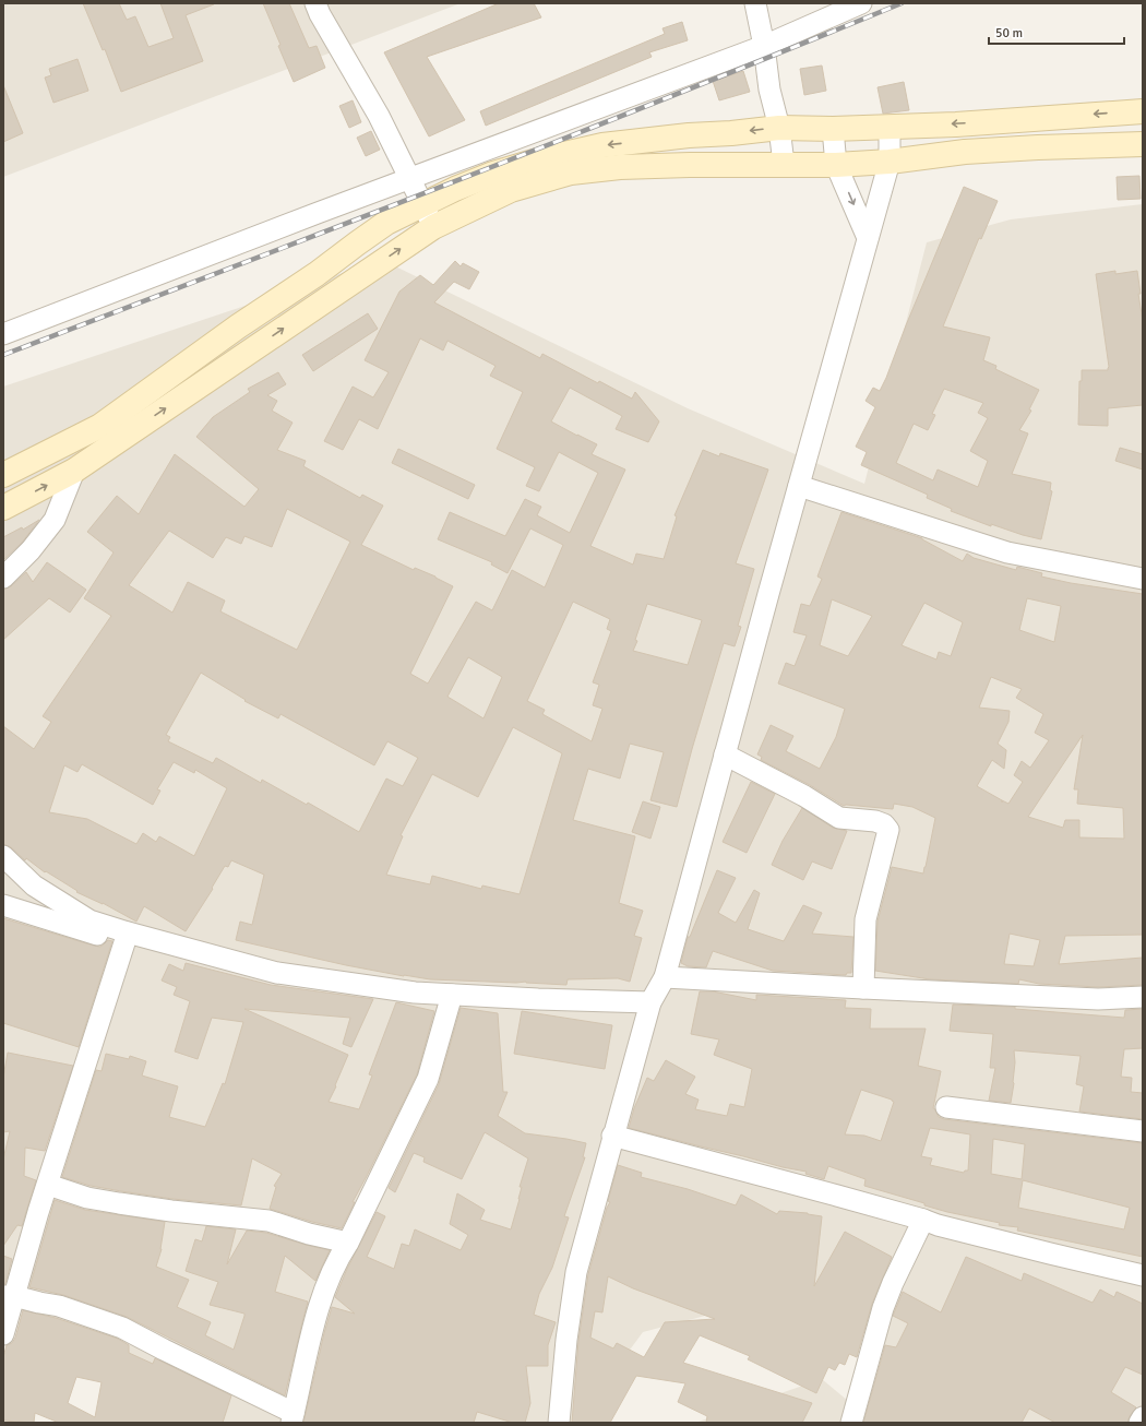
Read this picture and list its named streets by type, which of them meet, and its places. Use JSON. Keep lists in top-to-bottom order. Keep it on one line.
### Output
{"scale_bar":"50 m"}
